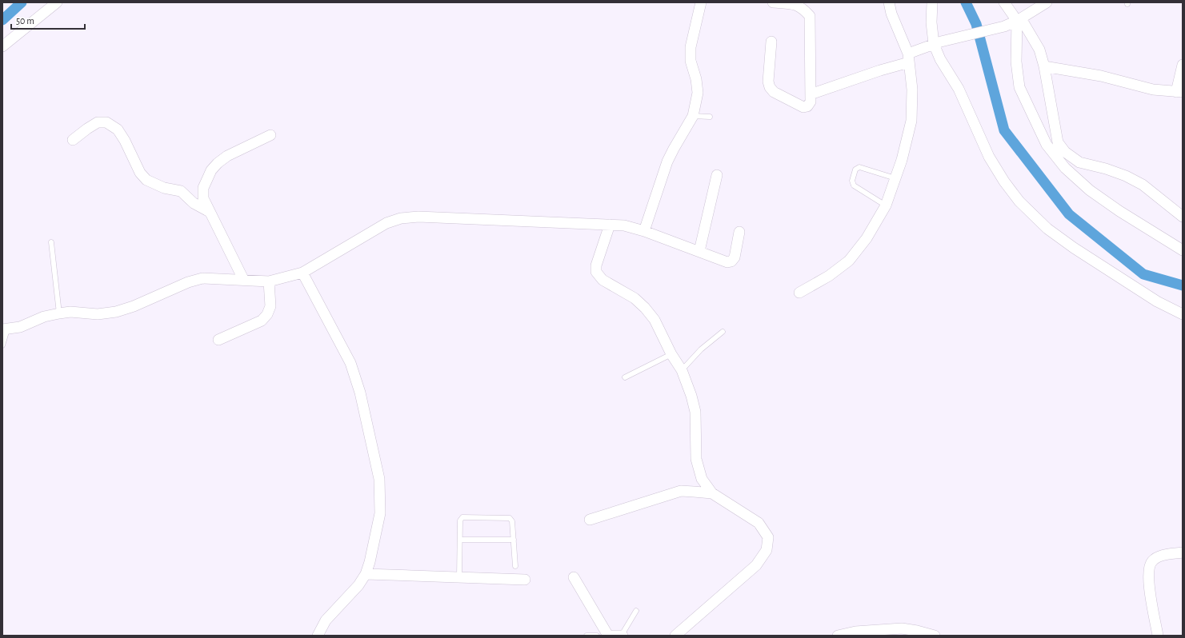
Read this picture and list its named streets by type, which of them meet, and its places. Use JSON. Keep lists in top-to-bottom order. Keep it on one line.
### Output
{"scale_bar":"50 m"}
